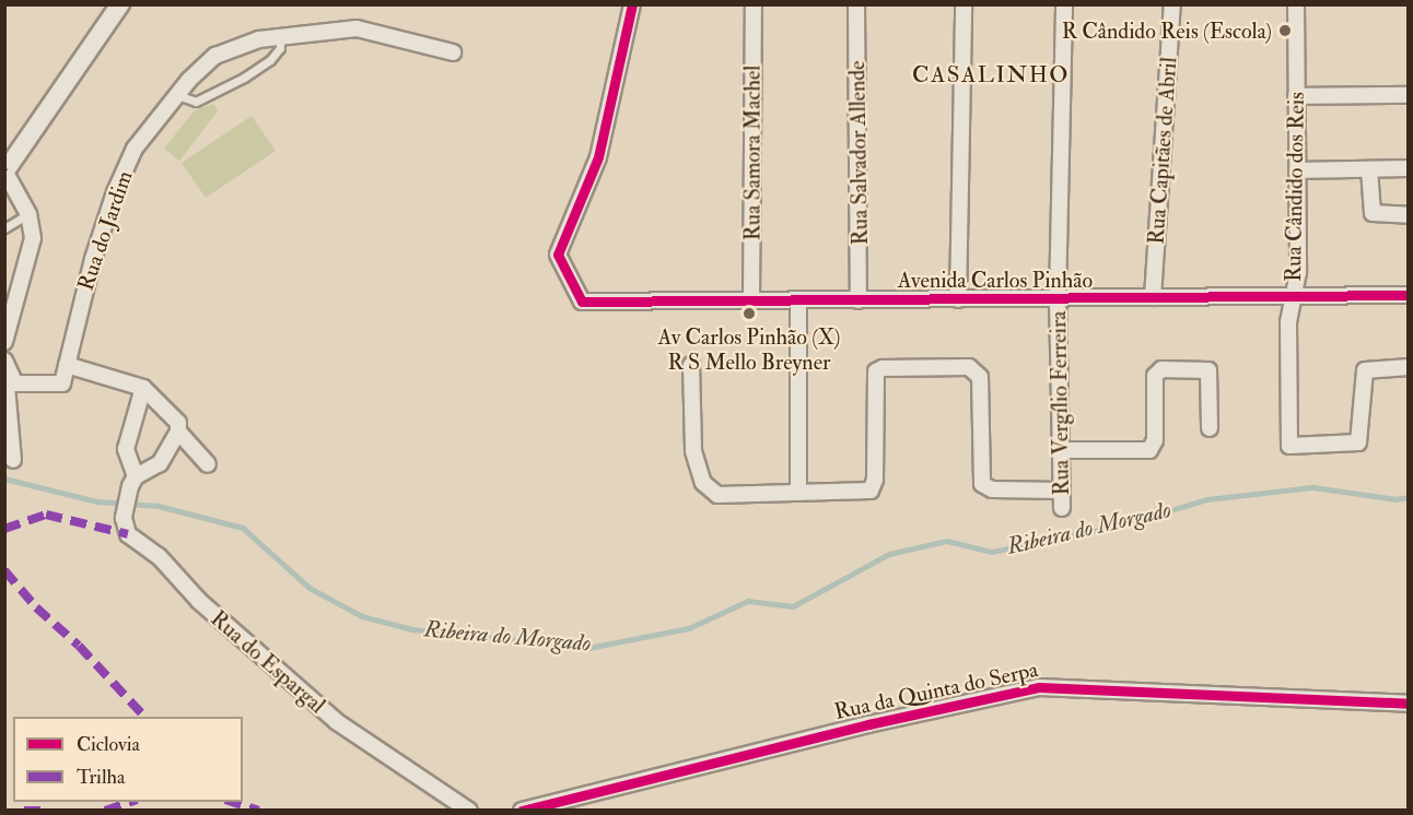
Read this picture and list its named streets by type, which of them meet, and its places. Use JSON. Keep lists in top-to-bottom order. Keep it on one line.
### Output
{"streets":{"street":["Rua Capitães de Abril","Rua Samora Machel","Rua Salvador Allende","Rua Cândido dos Reis","Rua do Jardim","Avenida Carlos Pinhão","Rua Vergílio Ferreira","Rua do Espargal","Rua da Quinta do Serpa"]},"crossings":[["Rua Capitães de Abril","Avenida Carlos Pinhão"],["Rua Samora Machel","Avenida Carlos Pinhão"],["Rua Salvador Allende","Avenida Carlos Pinhão"],["Rua Cândido dos Reis","Avenida Carlos Pinhão"],["Avenida Carlos Pinhão","Rua Vergílio Ferreira"]],"districts":["CASALINHO"],"water":["Ribeira do Morgado"],"places":["R Cândido Reis (Escola)","Av Carlos Pinhão (X) R S Mello Breyner"],"legend":["Ciclovia","Trilha"]}
